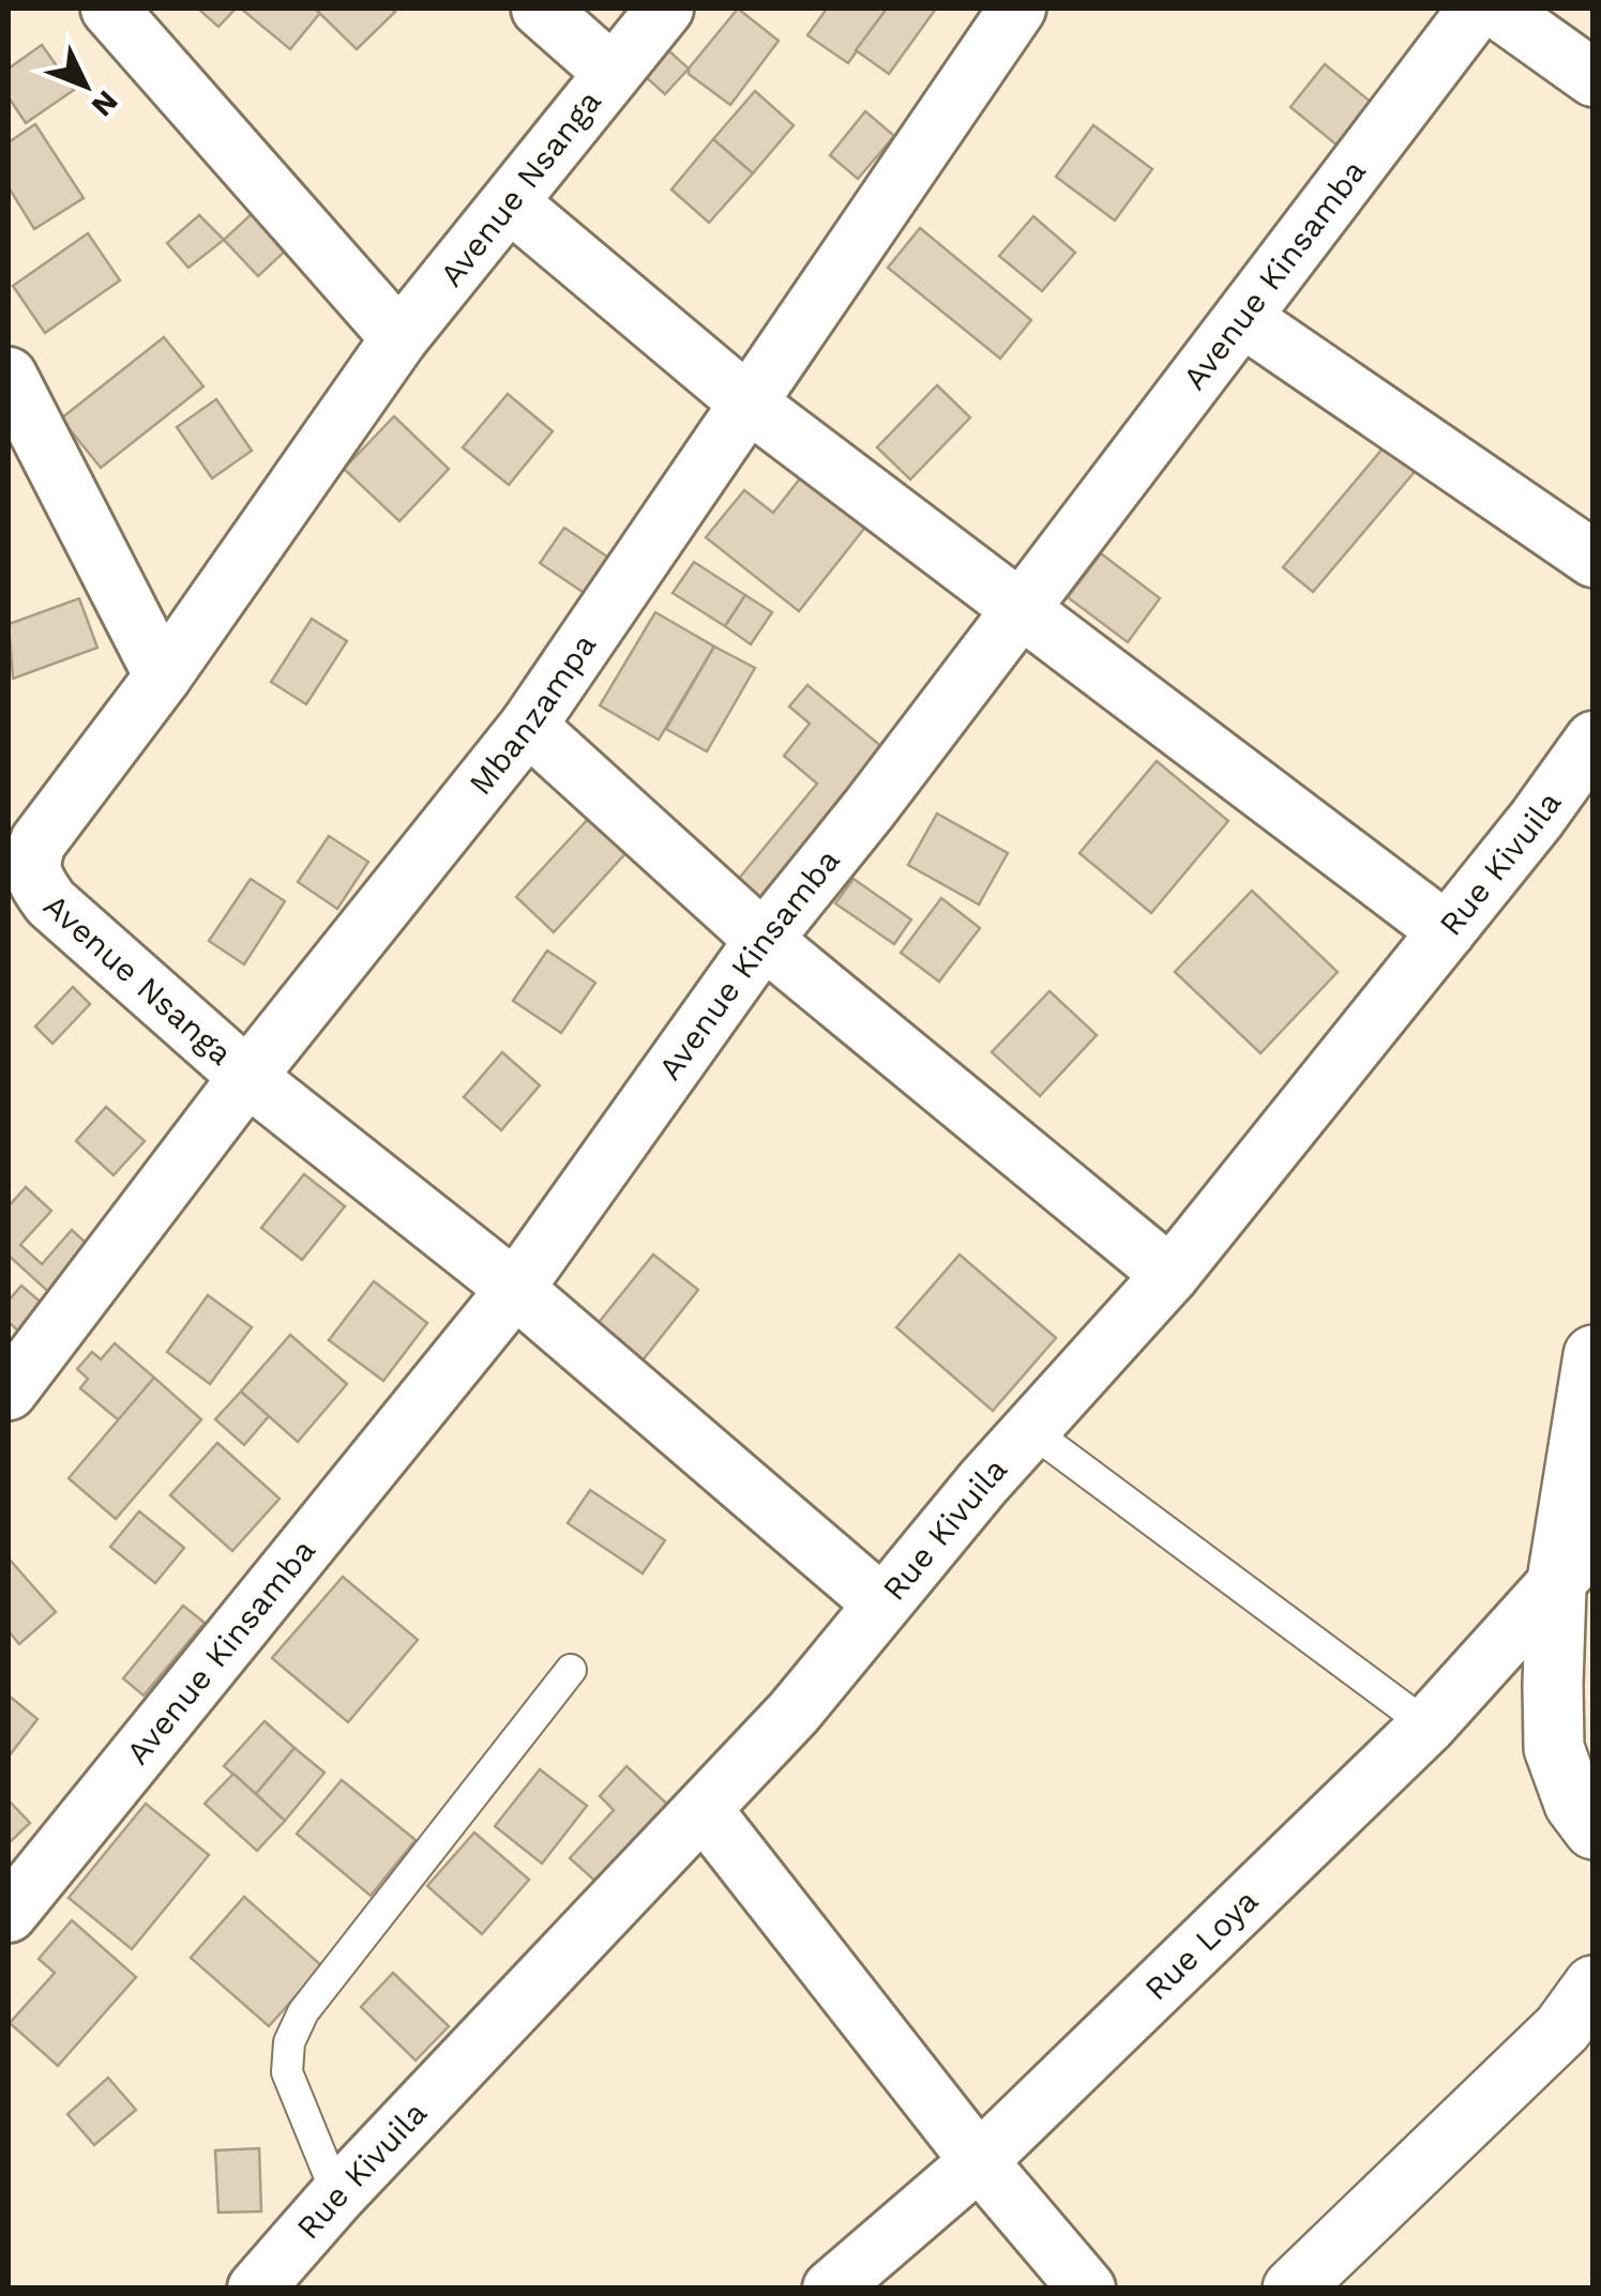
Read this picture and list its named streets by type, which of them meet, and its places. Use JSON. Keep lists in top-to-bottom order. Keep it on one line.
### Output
{"streets":{"street":["Avenue Nsanga","Avenue Kinsamba","Mbanzampa","Rue Kivuila","Rue Loya"]},"crossings":[["Avenue Nsanga","Avenue Kinsamba"],["Avenue Nsanga","Mbanzampa"],["Avenue Nsanga","Rue Kivuila"]],"north":"bottom right"}
